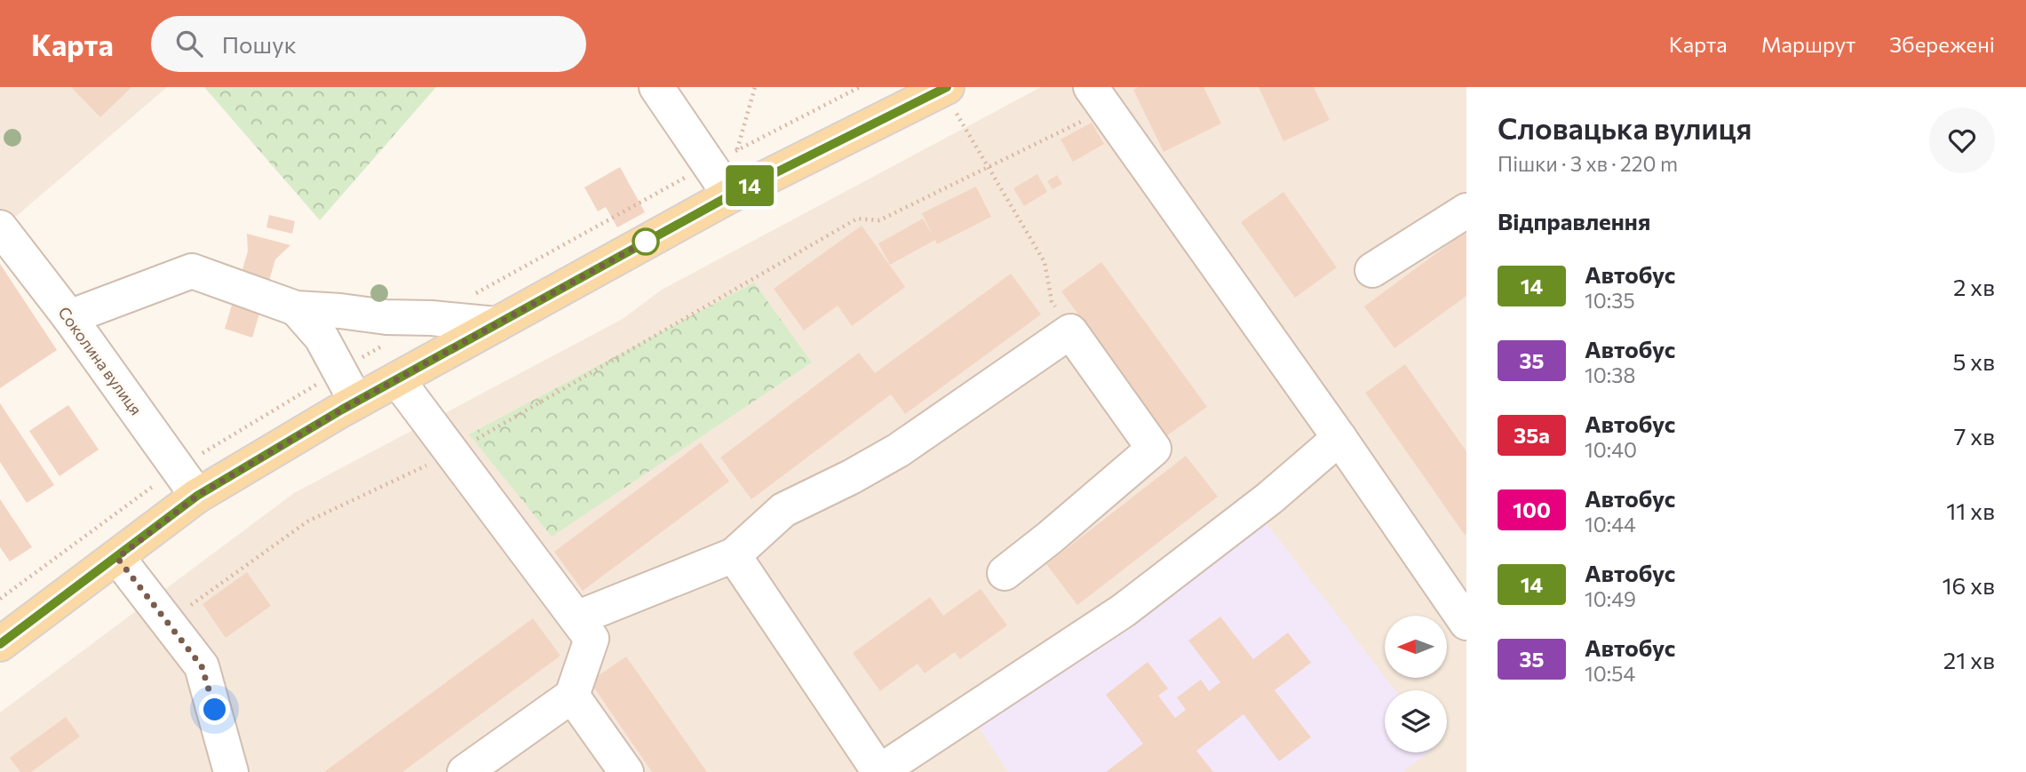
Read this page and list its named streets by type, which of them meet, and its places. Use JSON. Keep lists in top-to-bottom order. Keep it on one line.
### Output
{"streets":{"street":["Соколина вулиця"]},"lines":["bus line 14"],"north":"left","page":{"header":"Карта","search":"Пошук","nav":["Карта","Маршрут","Збережені"],"on_map":"14","heading":[["Словацька вулиця","Пішки · 3 хв · 220 m"],"Відправлення"],"list":[{"mark":"14","name":"Автобус","note":"10:35","value":"2 хв"},{"mark":"35","name":"Автобус","note":"10:38","value":"5 хв"},{"mark":"35а","name":"Автобус","note":"10:40","value":"7 хв"},{"mark":"100","name":"Автобус","note":"10:44","value":"11 хв"},{"mark":"14","name":"Автобус","note":"10:49","value":"16 хв"},{"mark":"35","name":"Автобус","note":"10:54","value":"21 хв"}]}}
